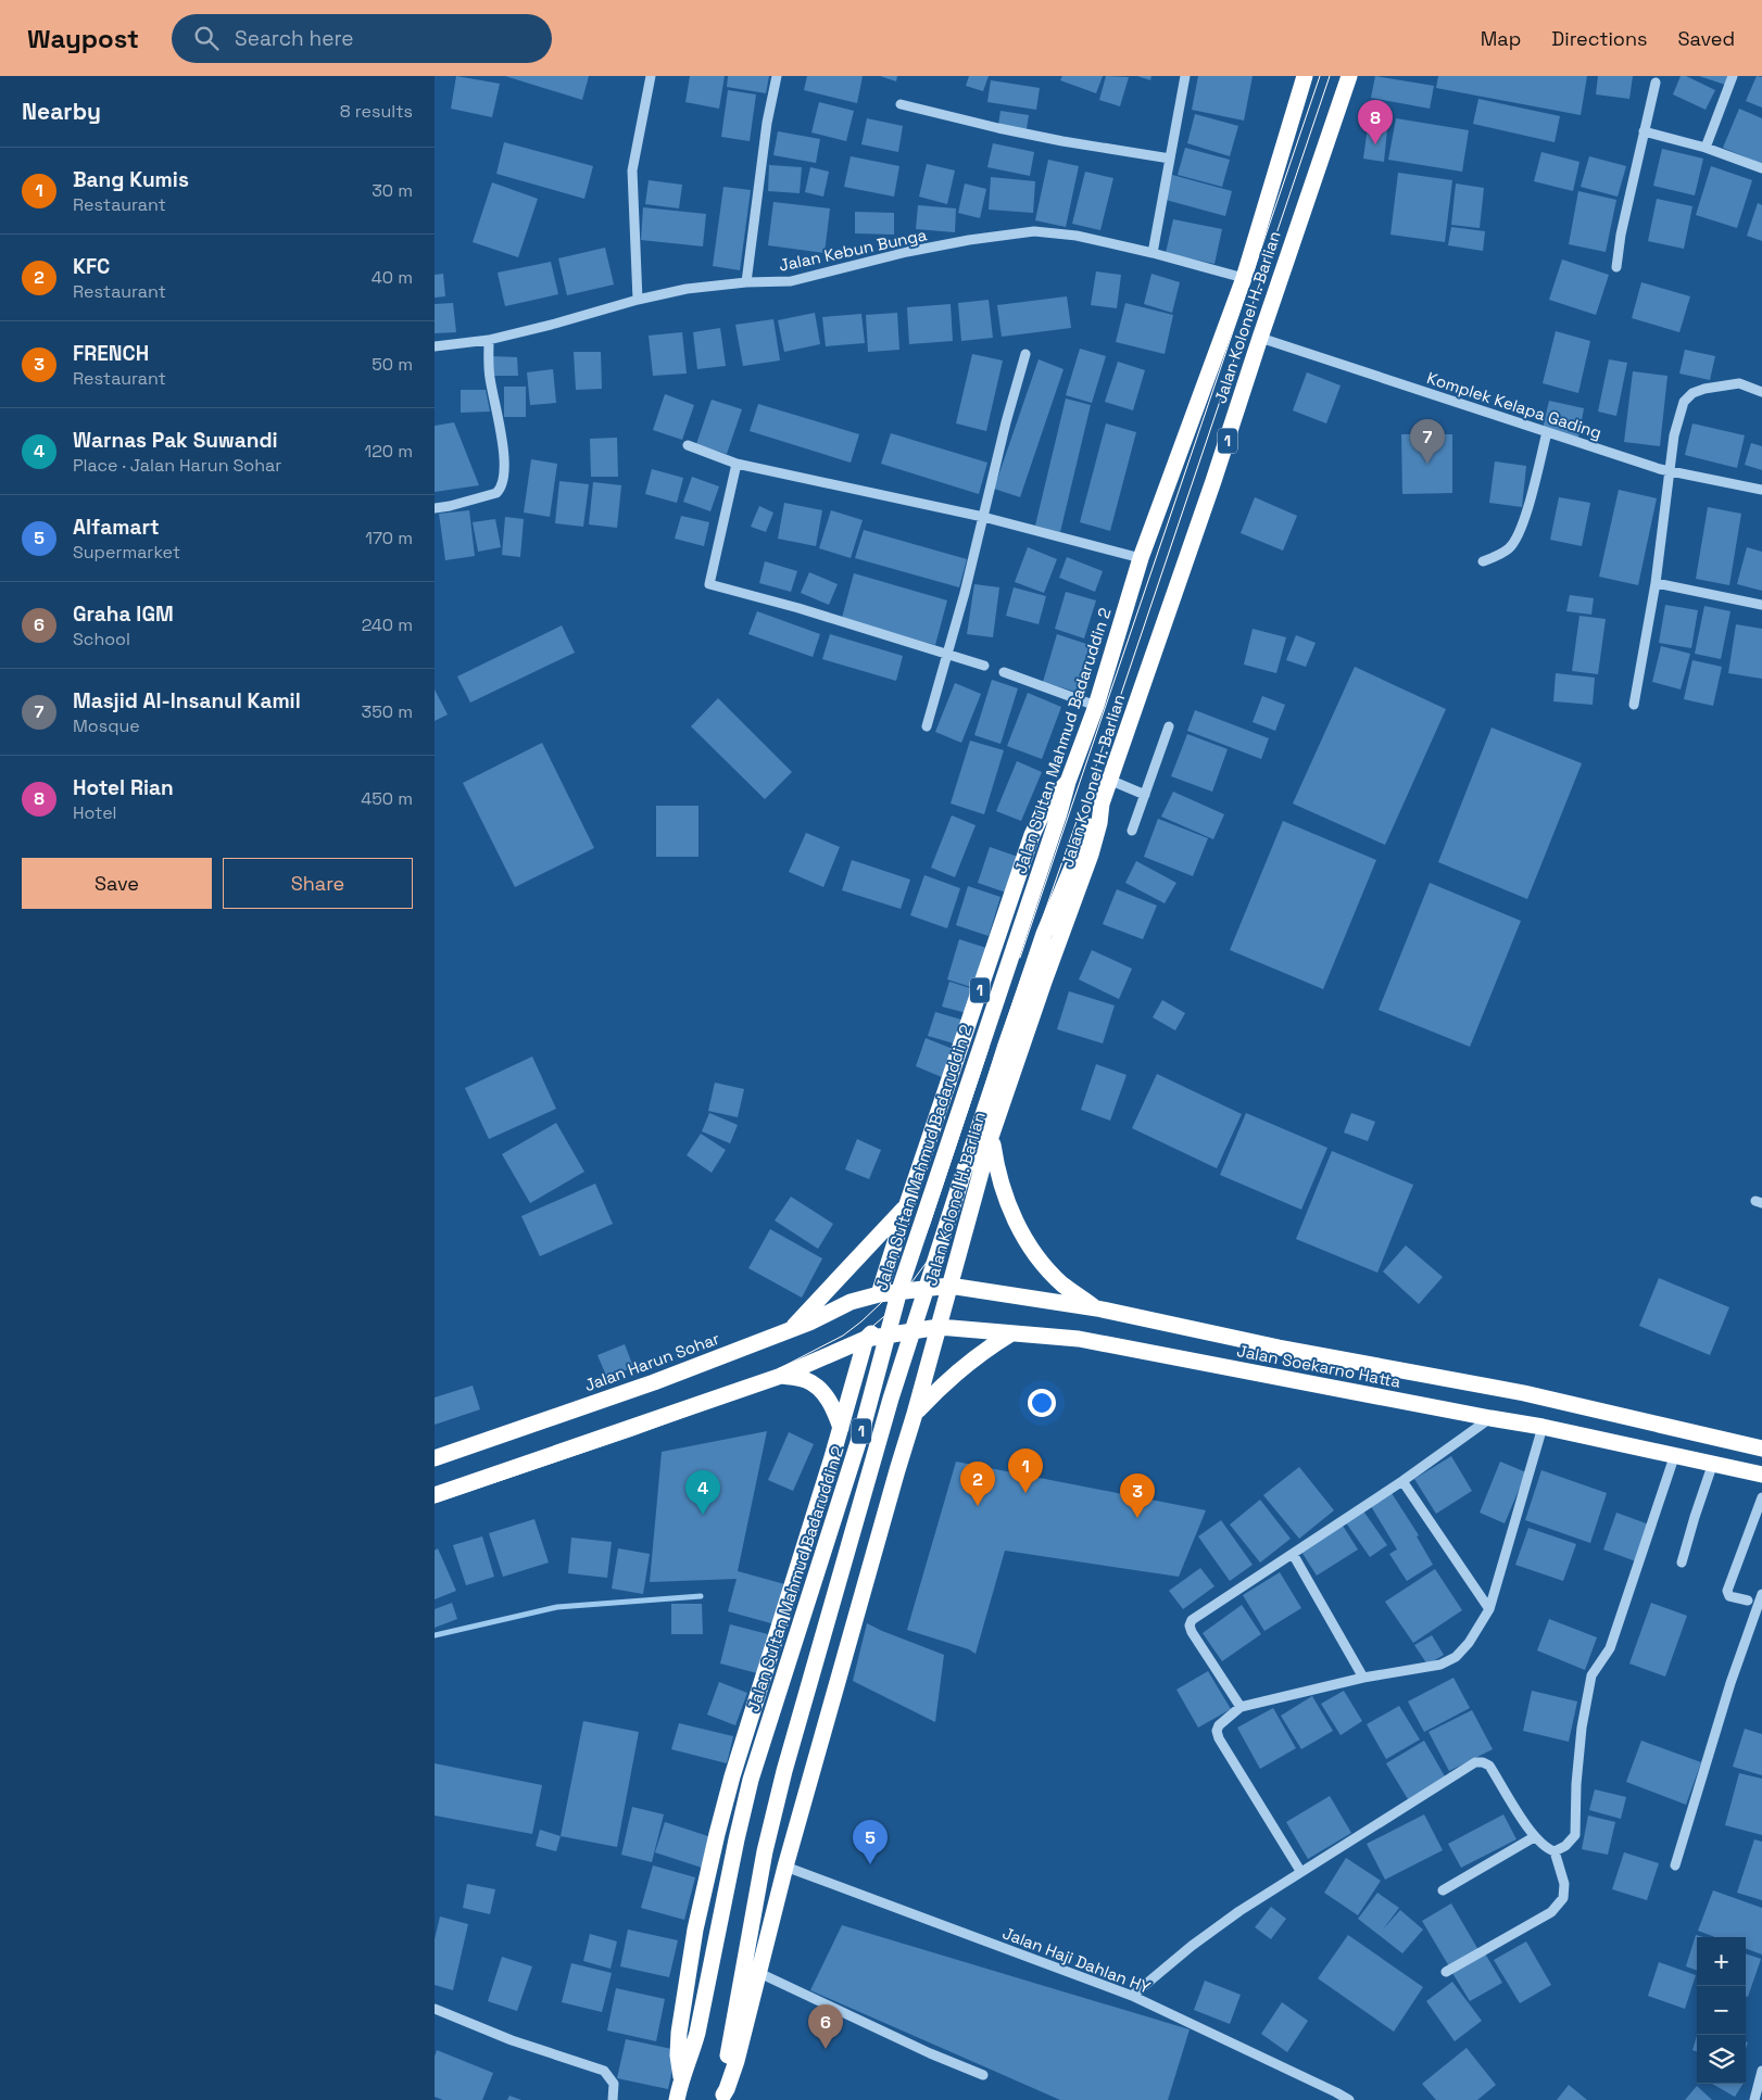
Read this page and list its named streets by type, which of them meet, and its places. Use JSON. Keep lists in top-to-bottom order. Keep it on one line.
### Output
{"streets":{"highway":["Jalan Kolonel H. Barlian","1","Jalan Sultan Mahmud Badaruddin 2","Jalan Harun Sohar","Jalan Soekarno Hatta"],"street":["Jalan Kebun Bunga","Komplek Kelapa Gading","Jalan Haji Dahlan HY"]},"crossings":[["Jalan Kebun Bunga","Jalan Sultan Mahmud Badaruddin 2"],["Jalan Kolonel H. Barlian","Komplek Kelapa Gading"],["Jalan Kolonel H. Barlian","1"],["Jalan Kolonel H. Barlian","Jalan Sultan Mahmud Badaruddin 2"],["Jalan Kolonel H. Barlian","Jalan Harun Sohar"],["Jalan Kolonel H. Barlian","Jalan Soekarno Hatta"],["1","Jalan Sultan Mahmud Badaruddin 2"],["1","Jalan Soekarno Hatta"],["1","Jalan Haji Dahlan HY"],["Jalan Harun Sohar","Jalan Soekarno Hatta"]],"page":{"header":"Waypost","search":"Search here","nav":["Map","Directions","Saved"],"heading":["Nearby","8 results"],"pins":["8","7","1","2","4","3","5","6"],"list":[{"mark":"1","name":"Bang Kumis","note":"Restaurant","value":"30 m"},{"mark":"2","name":"KFC","note":"Restaurant","value":"40 m"},{"mark":"3","name":"FRENCH","note":"Restaurant","value":"50 m"},{"mark":"4","name":"Warnas Pak Suwandi","note":"Place · Jalan Harun Sohar","value":"120 m"},{"mark":"5","name":"Alfamart","note":"Supermarket","value":"170 m"},{"mark":"6","name":"Graha IGM","note":"School","value":"240 m"},{"mark":"7","name":"Masjid Al-Insanul Kamil","note":"Mosque","value":"350 m"},{"mark":"8","name":"Hotel Rian","note":"Hotel","value":"450 m"}],"buttons":["Save","Share"],"map_buttons":["+","−"]}}
